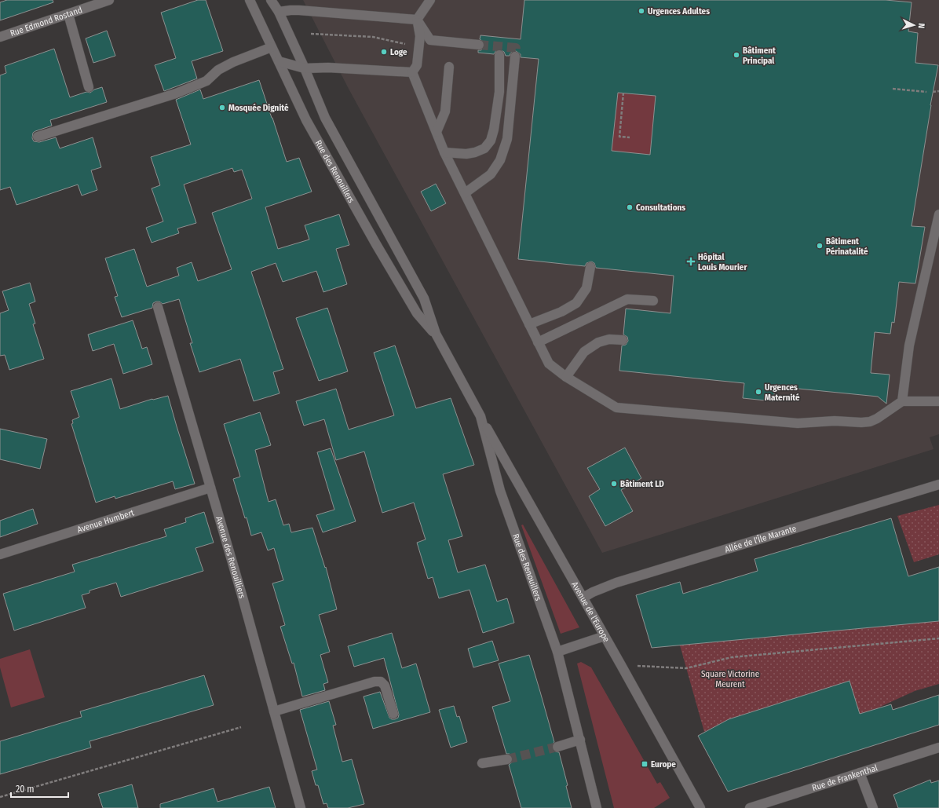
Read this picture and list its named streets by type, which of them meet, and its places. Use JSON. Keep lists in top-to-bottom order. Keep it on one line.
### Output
{"streets":{"street":["Rue Edmond Rostand","Rue des Renouillers","Avenue Humbert","Allée de l'Île Marante","Avenue des Renouilliers","Avenue de l'Europe","Rue de Frankenthal"]},"crossings":[["Rue des Renouillers","Avenue de l'Europe"],["Avenue Humbert","Avenue des Renouilliers"],["Allée de l'Île Marante","Avenue de l'Europe"]],"parks":["Square Victorine Meurent"],"places":{"other":["Urgences Adultes","Loge","Bâtiment Principal","Mosquée Dignité","Consultations","Bâtiment Périnatalité","Urgences Maternité","Bâtiment LD"],"health":["Hôpital Louis Mourier"],"transit":["Europe"]},"scale_bar":"20 m","north":"right"}
